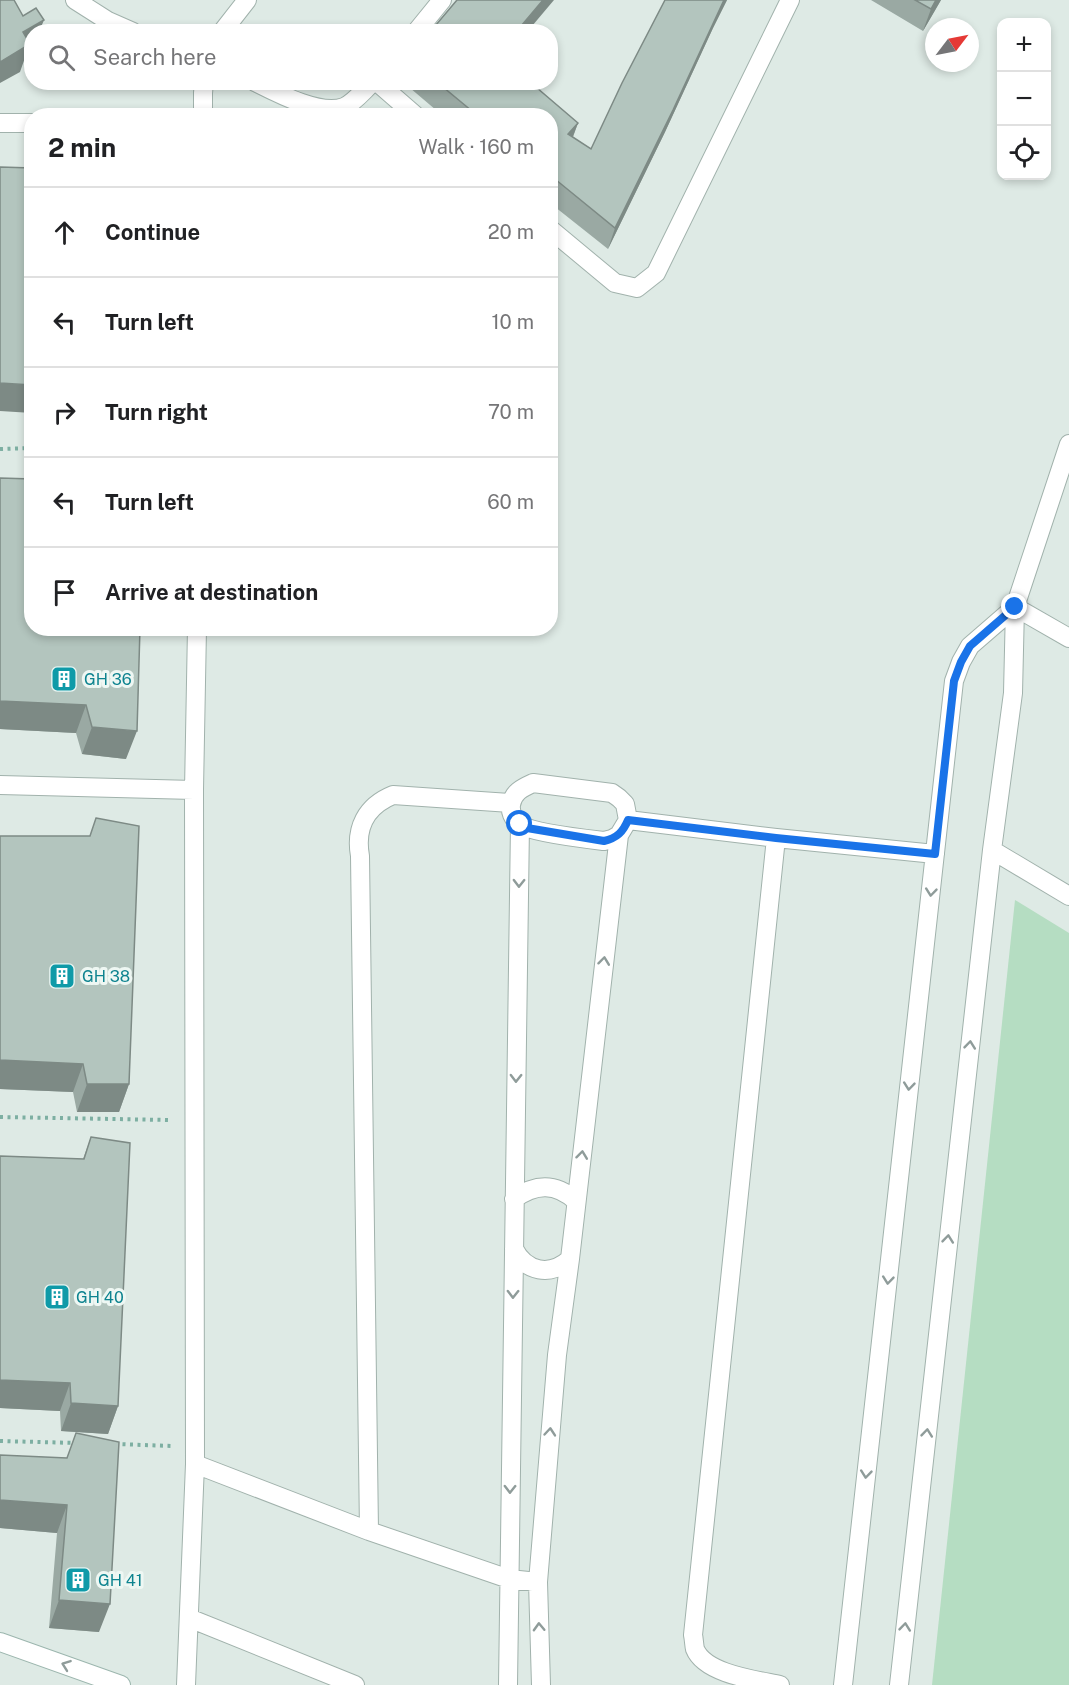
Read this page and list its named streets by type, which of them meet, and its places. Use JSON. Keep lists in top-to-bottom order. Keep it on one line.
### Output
{"places":{"building":["GH 36","GH 38","GH 40","GH 41"]},"north":"top right","page":{"map_buttons":["+","−"],"search":"Search here","heading":["2 min","Walk · 160 m"],"list":[["Continue","20 m"],["Turn left","10 m"],["Turn right","70 m"],["Turn left","60 m"],"Arrive at destination"]}}
